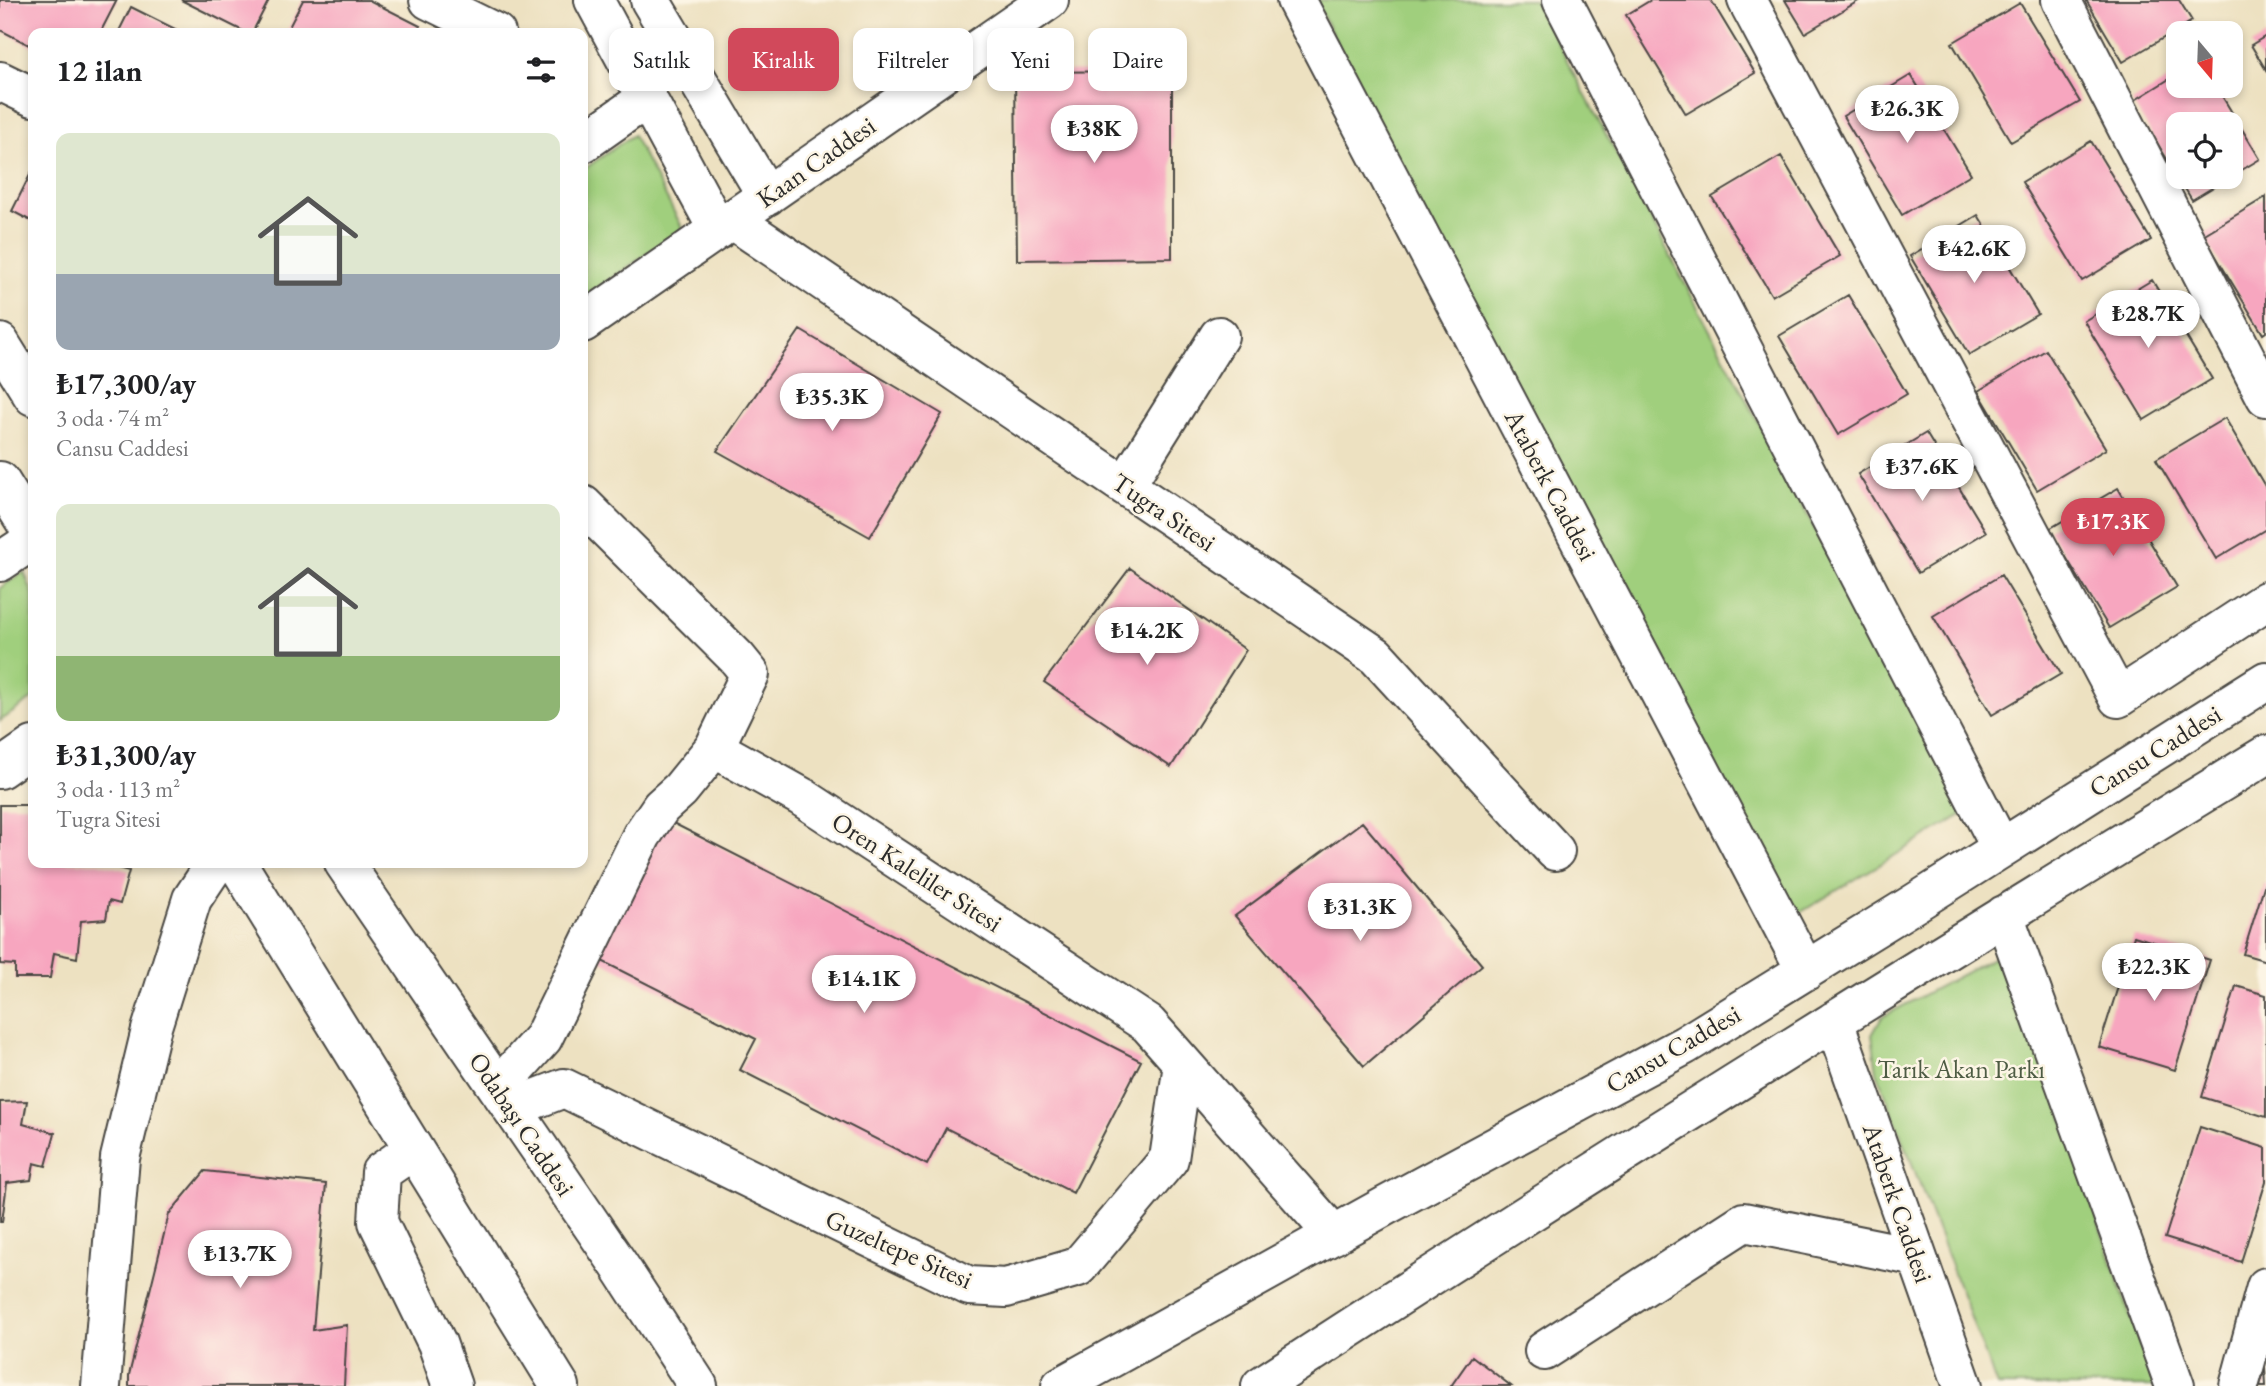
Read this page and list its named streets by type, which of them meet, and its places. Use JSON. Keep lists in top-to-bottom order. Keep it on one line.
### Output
{"streets":{"street":["Kaan Caddesi","Ataberk Caddesi","Tugra Sitesi","Cansu Caddesi","Oren Kaleliler Sitesi","Odabaşı Caddesi","Guzeltepe Sitesi"]},"crossings":[["Kaan Caddesi","Tugra Sitesi"],["Ataberk Caddesi","Cansu Caddesi"],["Cansu Caddesi","Oren Kaleliler Sitesi"],["Oren Kaleliler Sitesi","Guzeltepe Sitesi"],["Odabaşı Caddesi","Guzeltepe Sitesi"]],"parks":["Tarık Akan Parkı"],"north":"bottom","page":{"chip":["Satılık","Kiralık","Filtreler","Yeni","Daire"],"heading":"12 ilan","price":["₺26.3K","₺38K","₺42.6K","₺28.7K","₺35.3K","₺37.6K","₺17.3K","₺14.2K","₺31.3K","₺22.3K","₺14.1K","₺13.7K"],"list":[{"name":"₺17,300/ay","note":"3 oda · 74 m² · Cansu Caddesi"},{"name":"₺31,300/ay","note":"3 oda · 113 m² · Tugra Sitesi"}]}}
